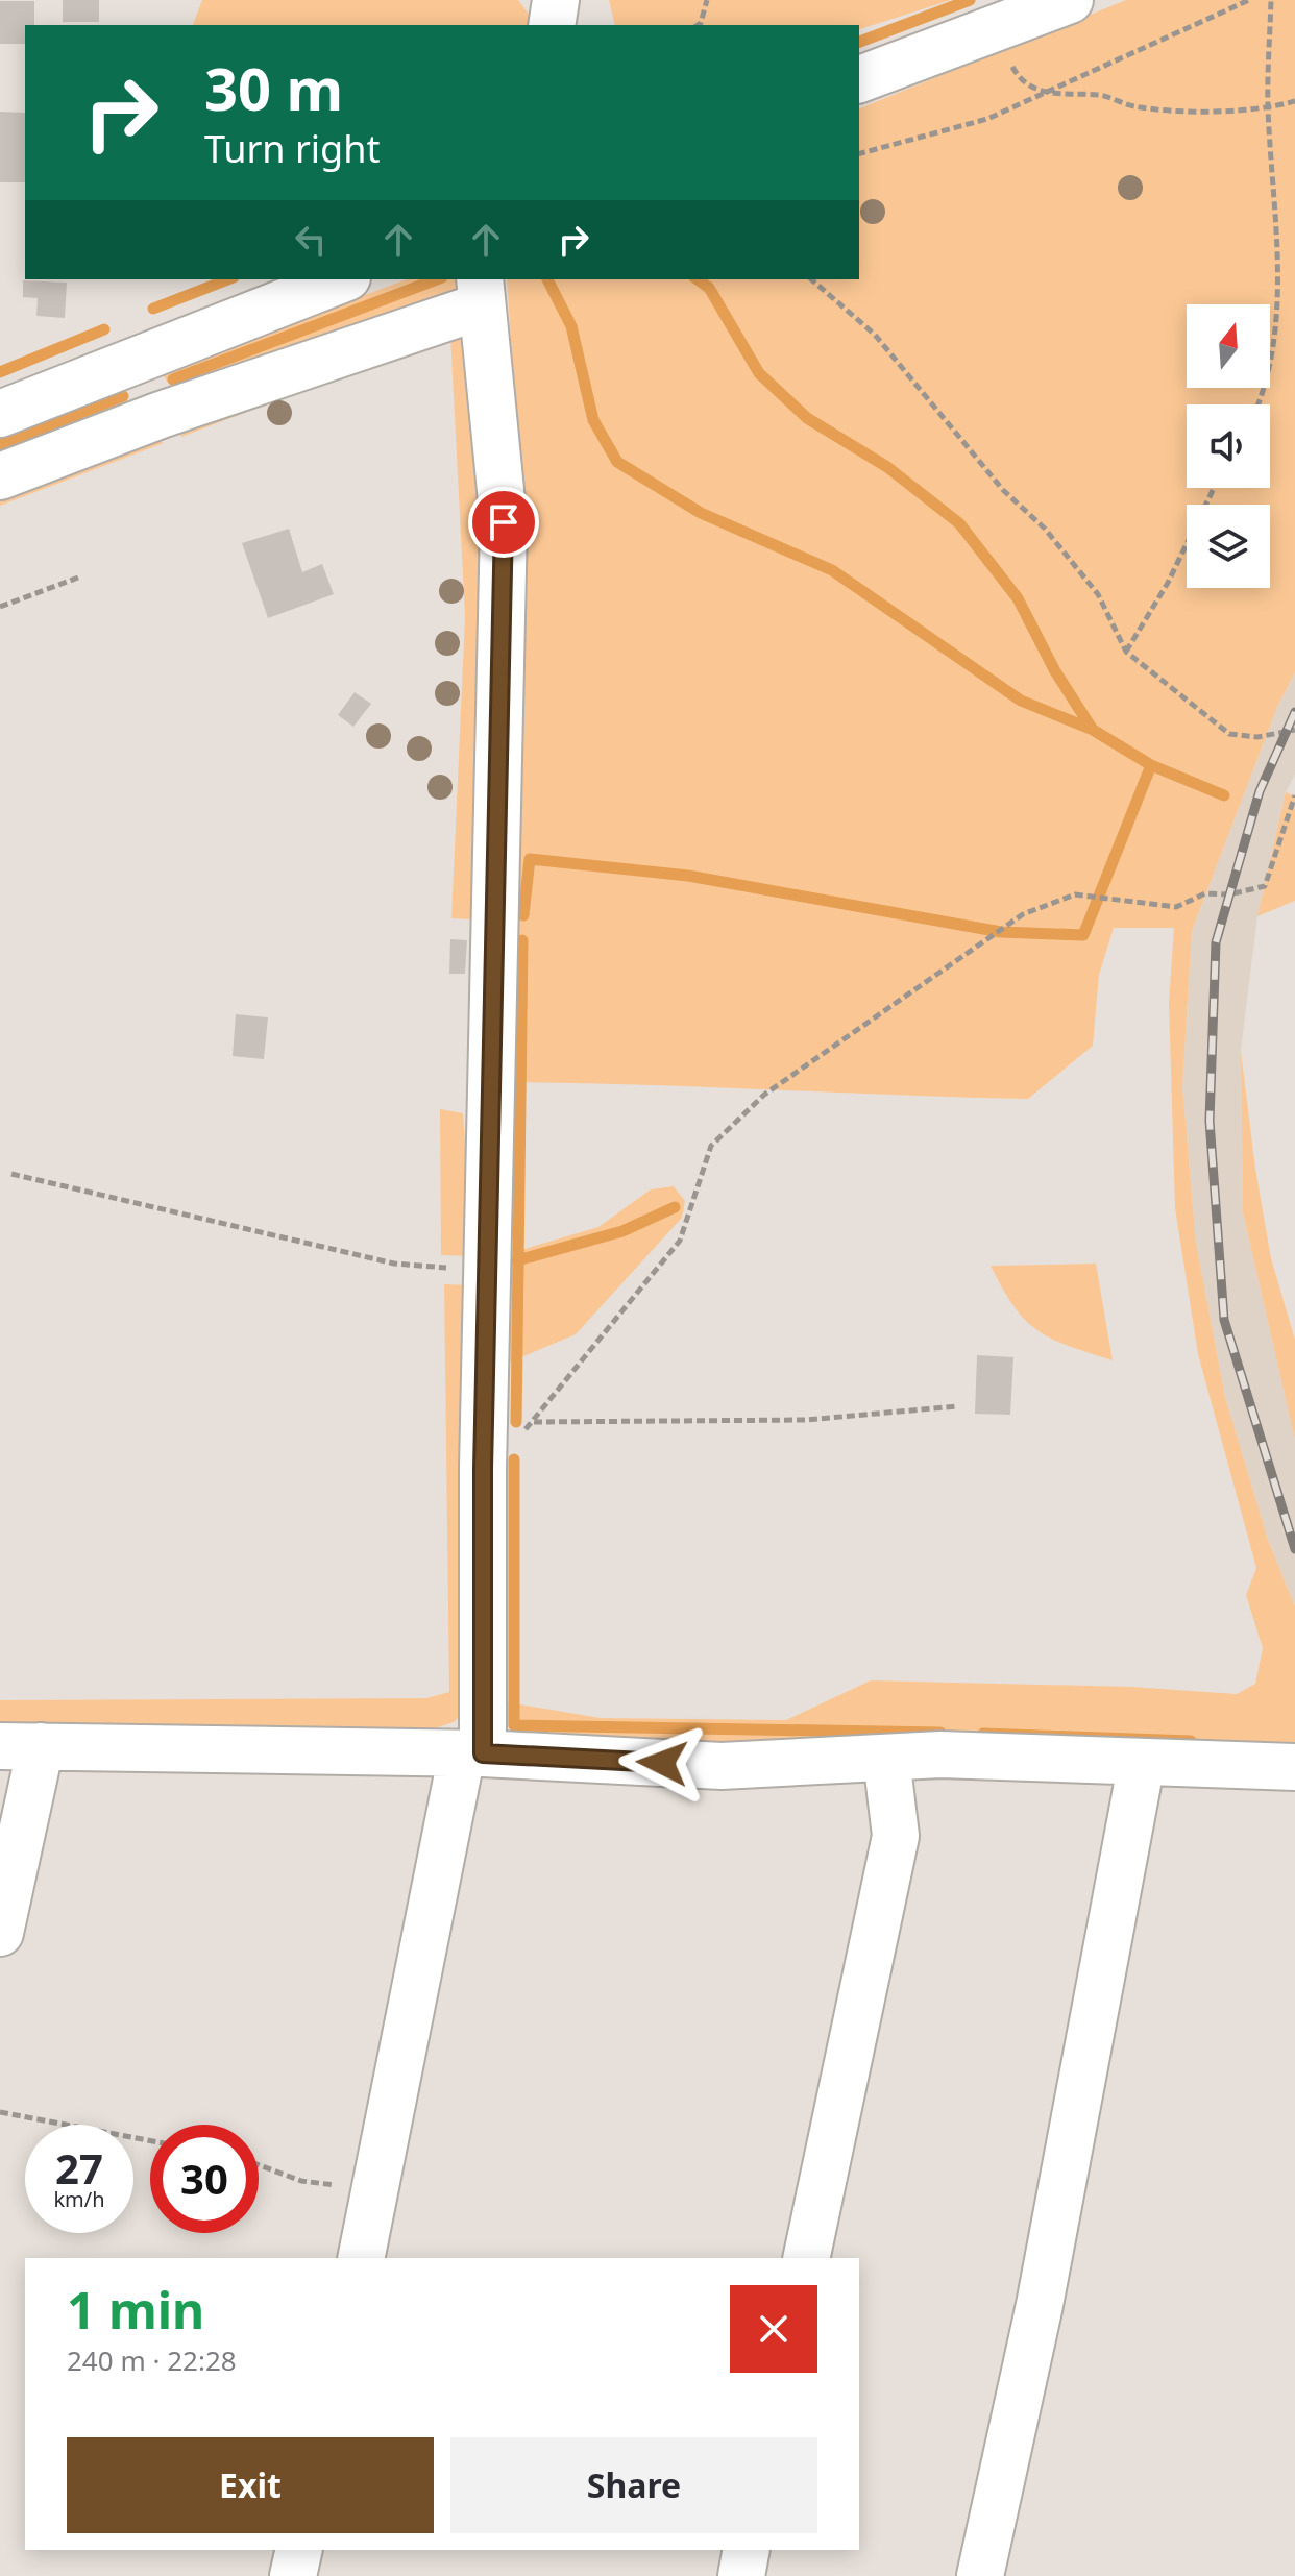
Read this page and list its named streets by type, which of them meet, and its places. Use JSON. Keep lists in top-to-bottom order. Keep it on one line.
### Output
{"north":"top","page":{"turn":["30 m","Turn right"],"speed":"27 km/h","limit":"30","heading":["1 min","240 m · 22:28"],"buttons":["Exit","Share"]}}
